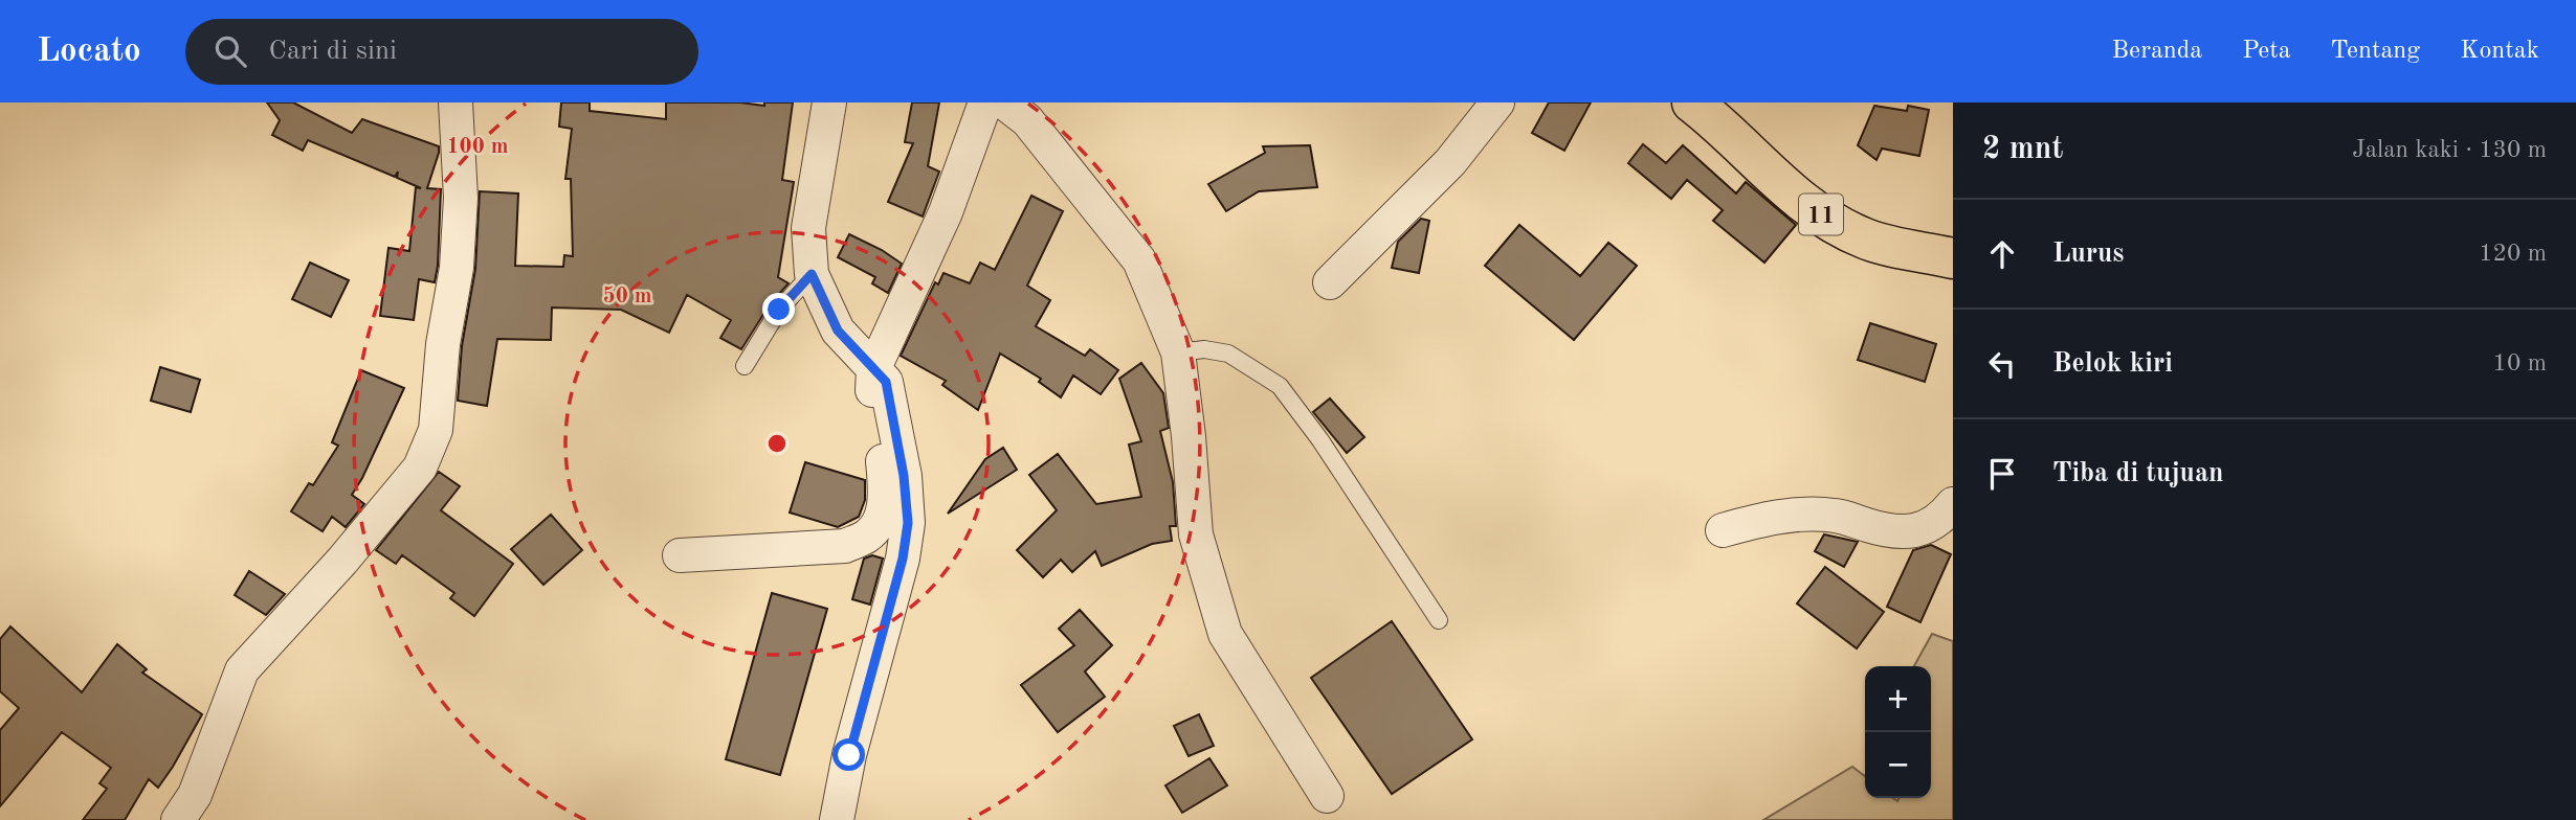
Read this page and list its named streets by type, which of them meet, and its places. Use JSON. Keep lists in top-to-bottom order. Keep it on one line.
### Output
{"streets":{"highway":["11"]},"page":{"header":"Locato","search":"Cari di sini","nav":["Beranda","Peta","Tentang","Kontak"],"heading":["2 mnt","Jalan kaki · 130 m"],"list":[["Lurus","120 m"],["Belok kiri","10 m"],"Tiba di tujuan"],"map_buttons":["+","−"]},"rings":["100 m","50 m"]}
